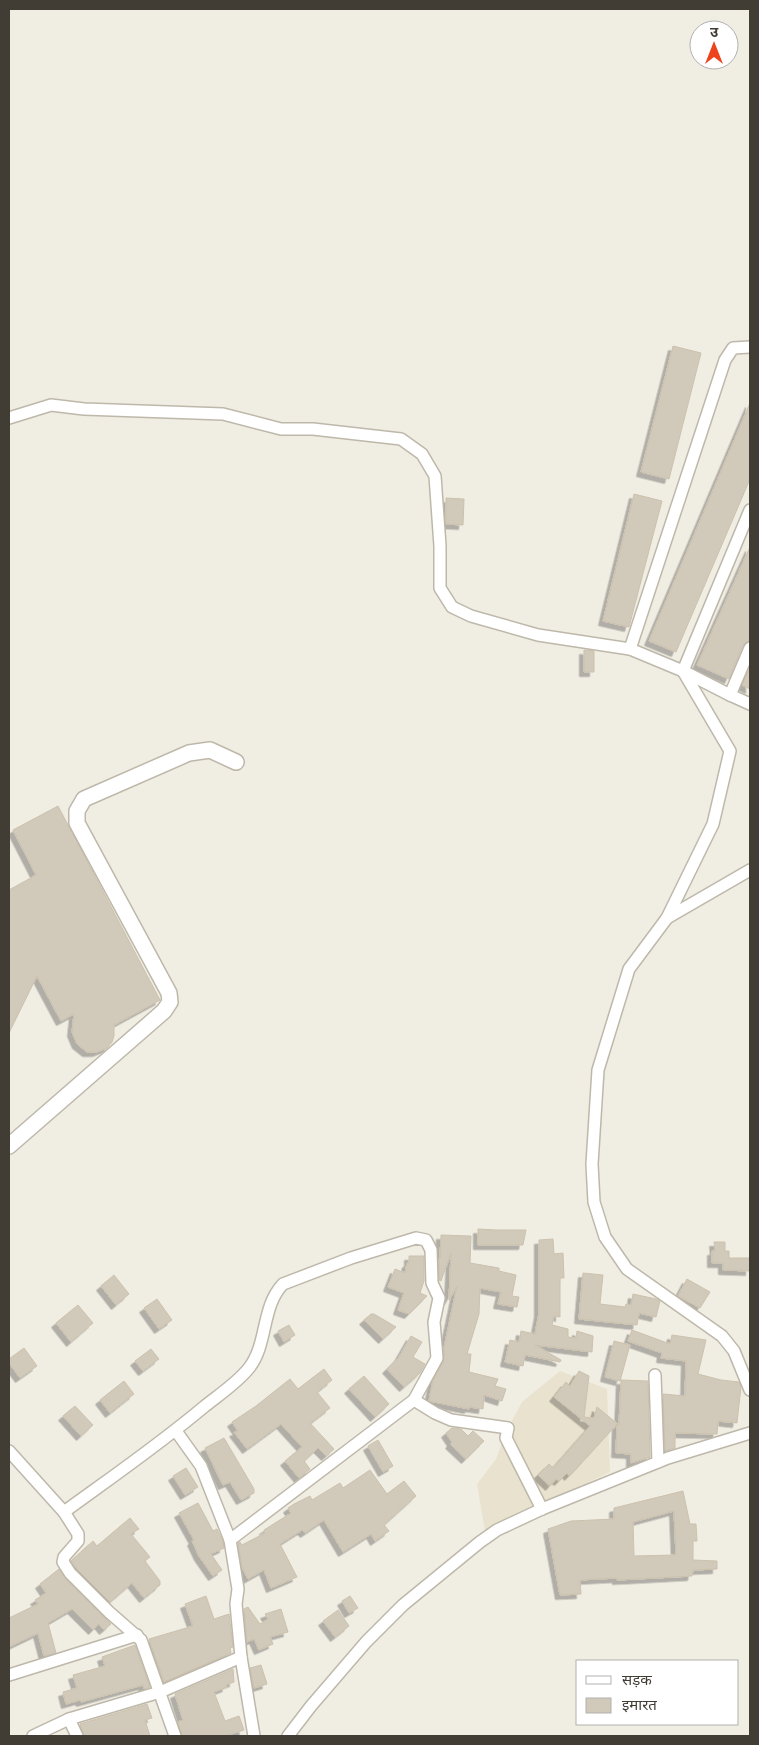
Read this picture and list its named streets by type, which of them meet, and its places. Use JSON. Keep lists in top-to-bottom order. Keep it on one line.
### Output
{"legend":["सड़क","इमारत"],"north":"top"}
